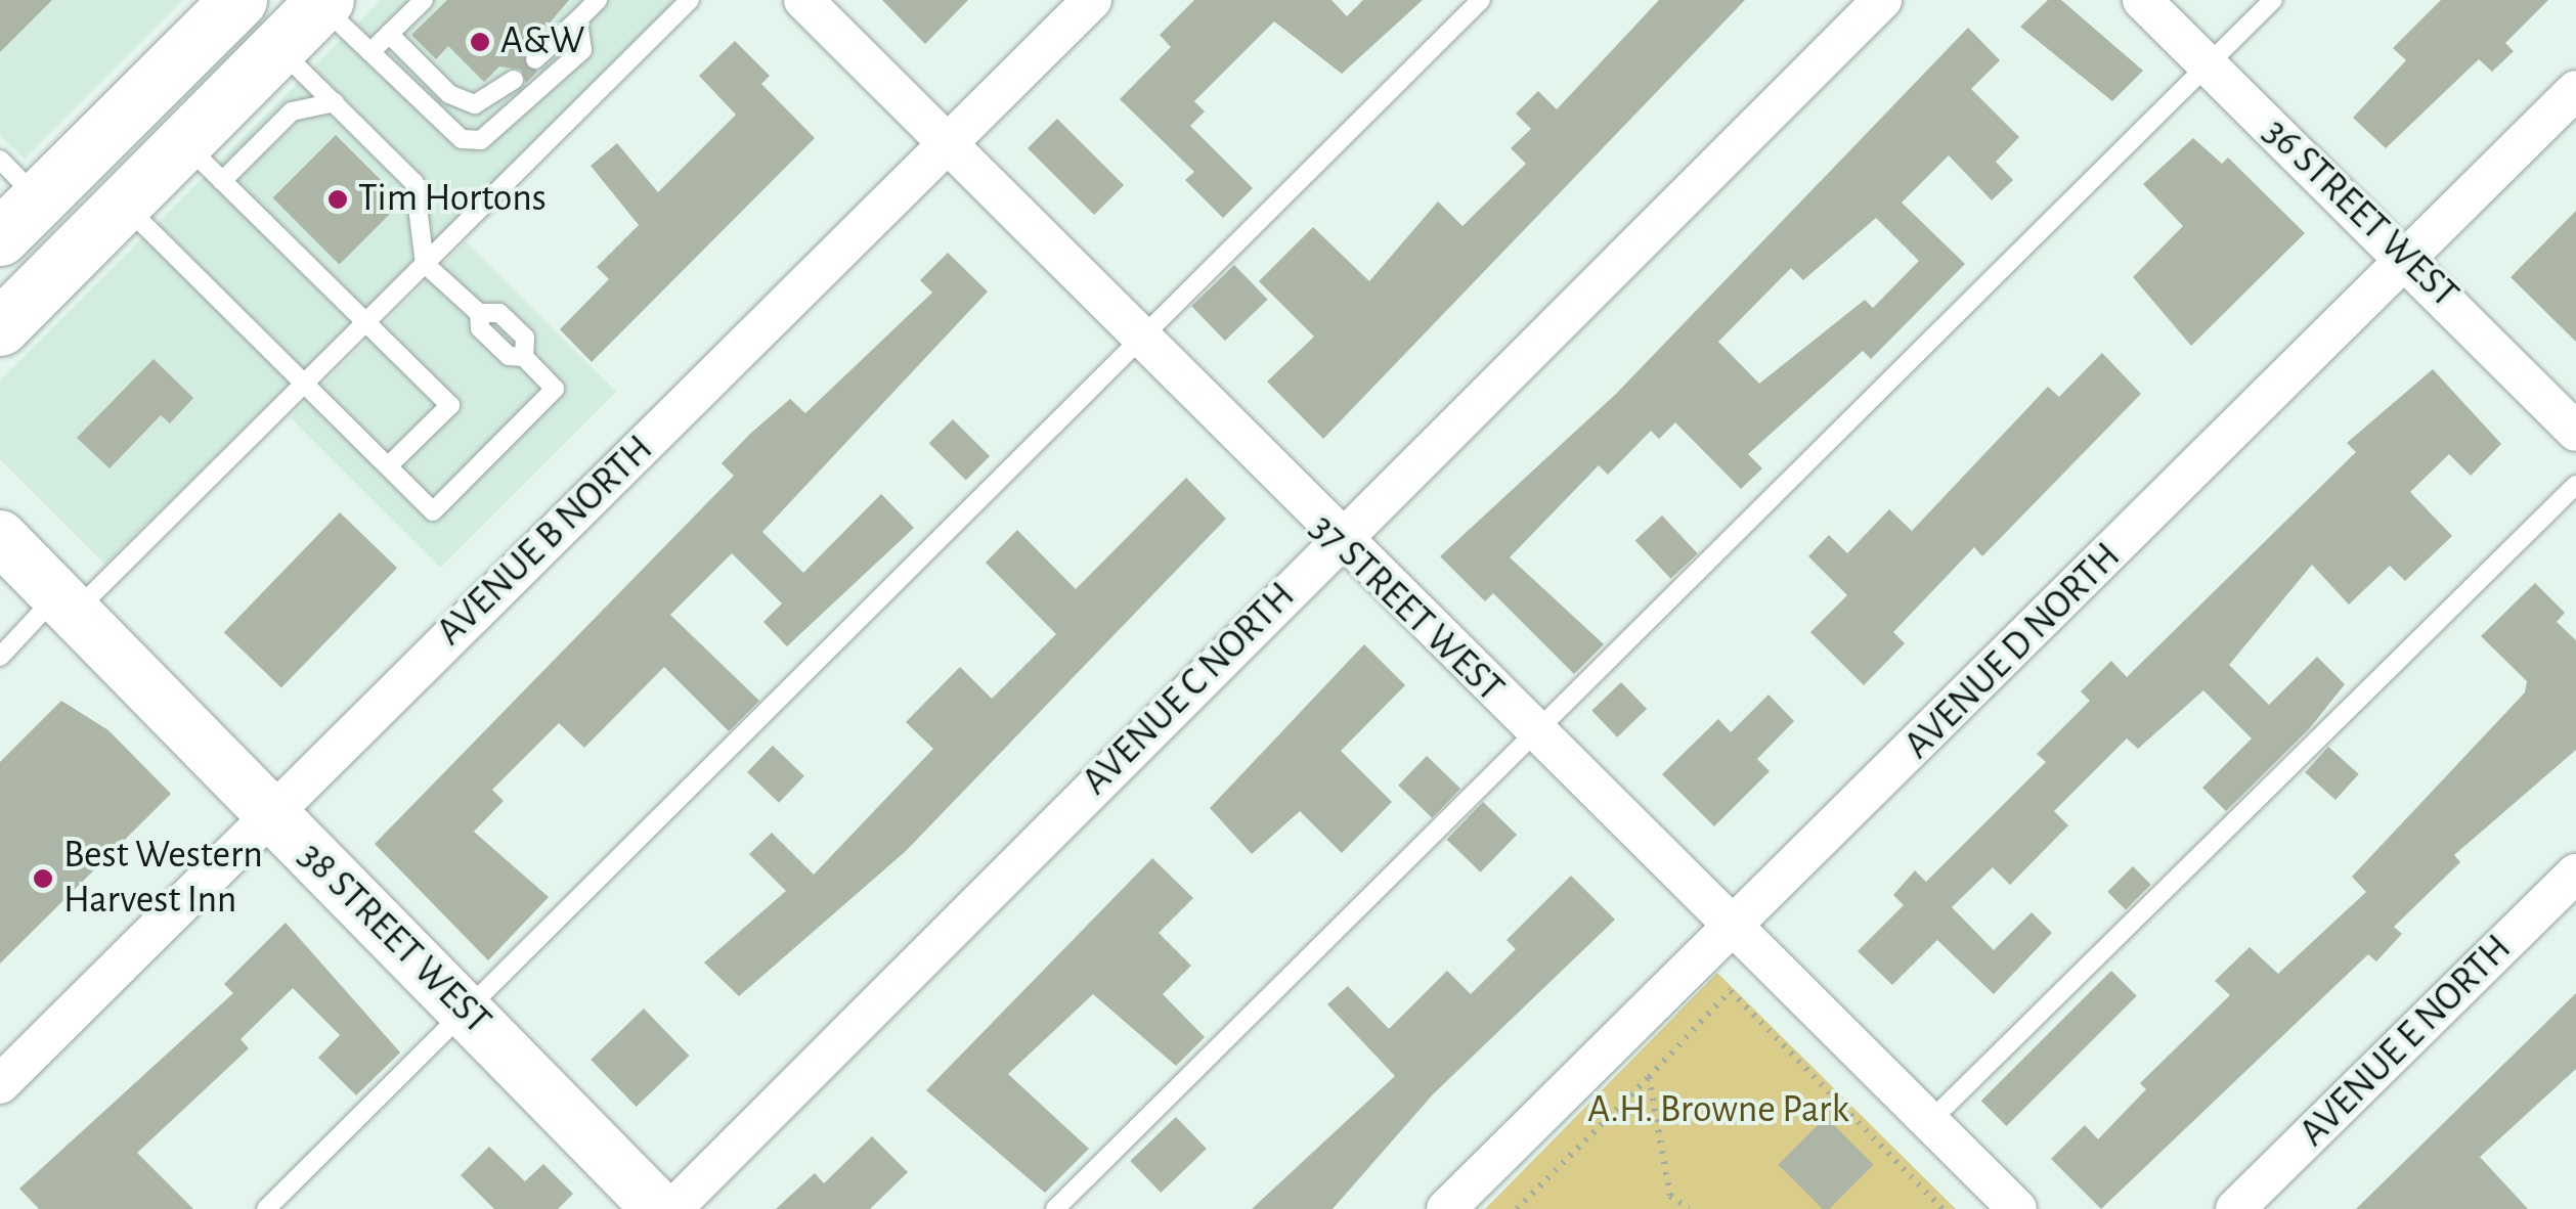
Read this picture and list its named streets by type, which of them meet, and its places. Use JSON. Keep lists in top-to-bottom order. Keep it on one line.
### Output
{"streets":{"street":["36 STREET WEST","AVENUE B NORTH","37 STREET WEST","AVENUE D NORTH","AVENUE C NORTH","38 STREET WEST","AVENUE E NORTH"]},"crossings":[["36 STREET WEST","AVENUE D NORTH"],["AVENUE B NORTH","37 STREET WEST"],["AVENUE B NORTH","38 STREET WEST"],["37 STREET WEST","AVENUE D NORTH"],["37 STREET WEST","AVENUE C NORTH"]],"parks":["A.H. Browne Park"],"places":["A&W","Tim Hortons","Best Western Harvest Inn"]}
